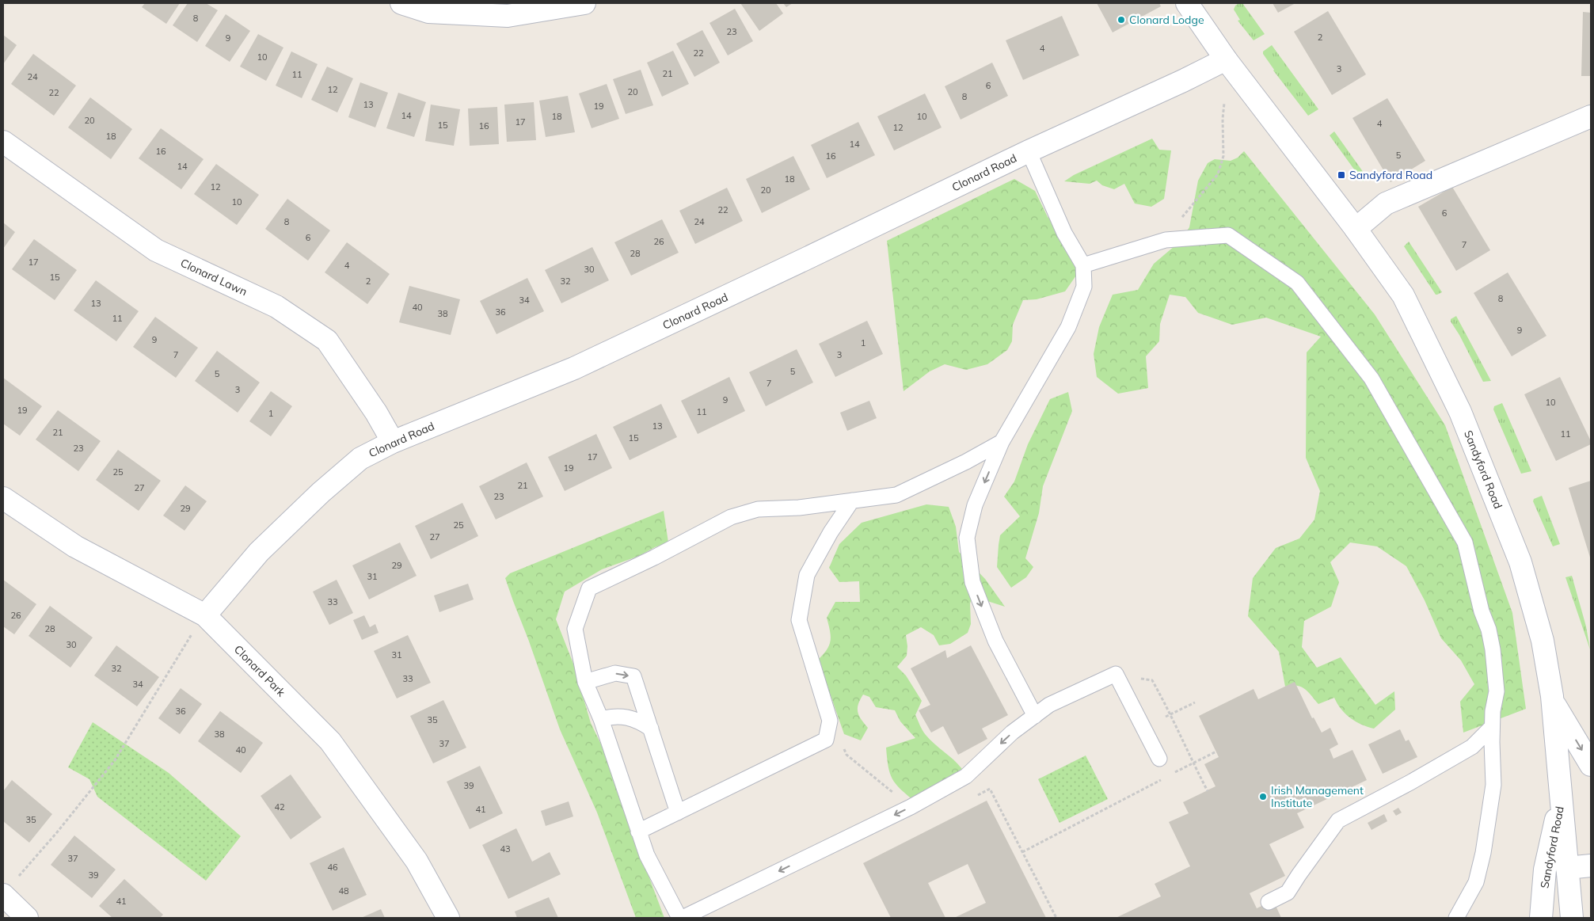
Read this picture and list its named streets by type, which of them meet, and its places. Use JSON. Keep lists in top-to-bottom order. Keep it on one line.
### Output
{"streets":{"street":["Clonard Road","Clonard Lawn","Sandyford Road","Clonard Park"]},"crossings":[["Clonard Road","Clonard Lawn"],["Clonard Road","Sandyford Road"],["Clonard Road","Clonard Park"]],"places":{"other":["Clonard Lodge","Irish Management Institute"],"transit":["Sandyford Road"]},"house_numbers":["8","23","2","9","4","22","10","3","21","11","24","6","12","20","22","8","13","19","14","18","10","20","17","4","15","16","12","18","14","16","5","16","14","18","12","20","10","22","6","8","24","6","26","7","28","17","4","30","15","2","32","8","34","13","40","36","38","11","9","9","1","7","3","5","5","7","3","9","10","19","11","1","13","21","11","15","23","17","19","25","21","27","23","29","25","27","29","31","33","26","28","30","31","32","33","34","36","35","38","37","40","39","42","41","35","43","37","46","39","48","41"]}
